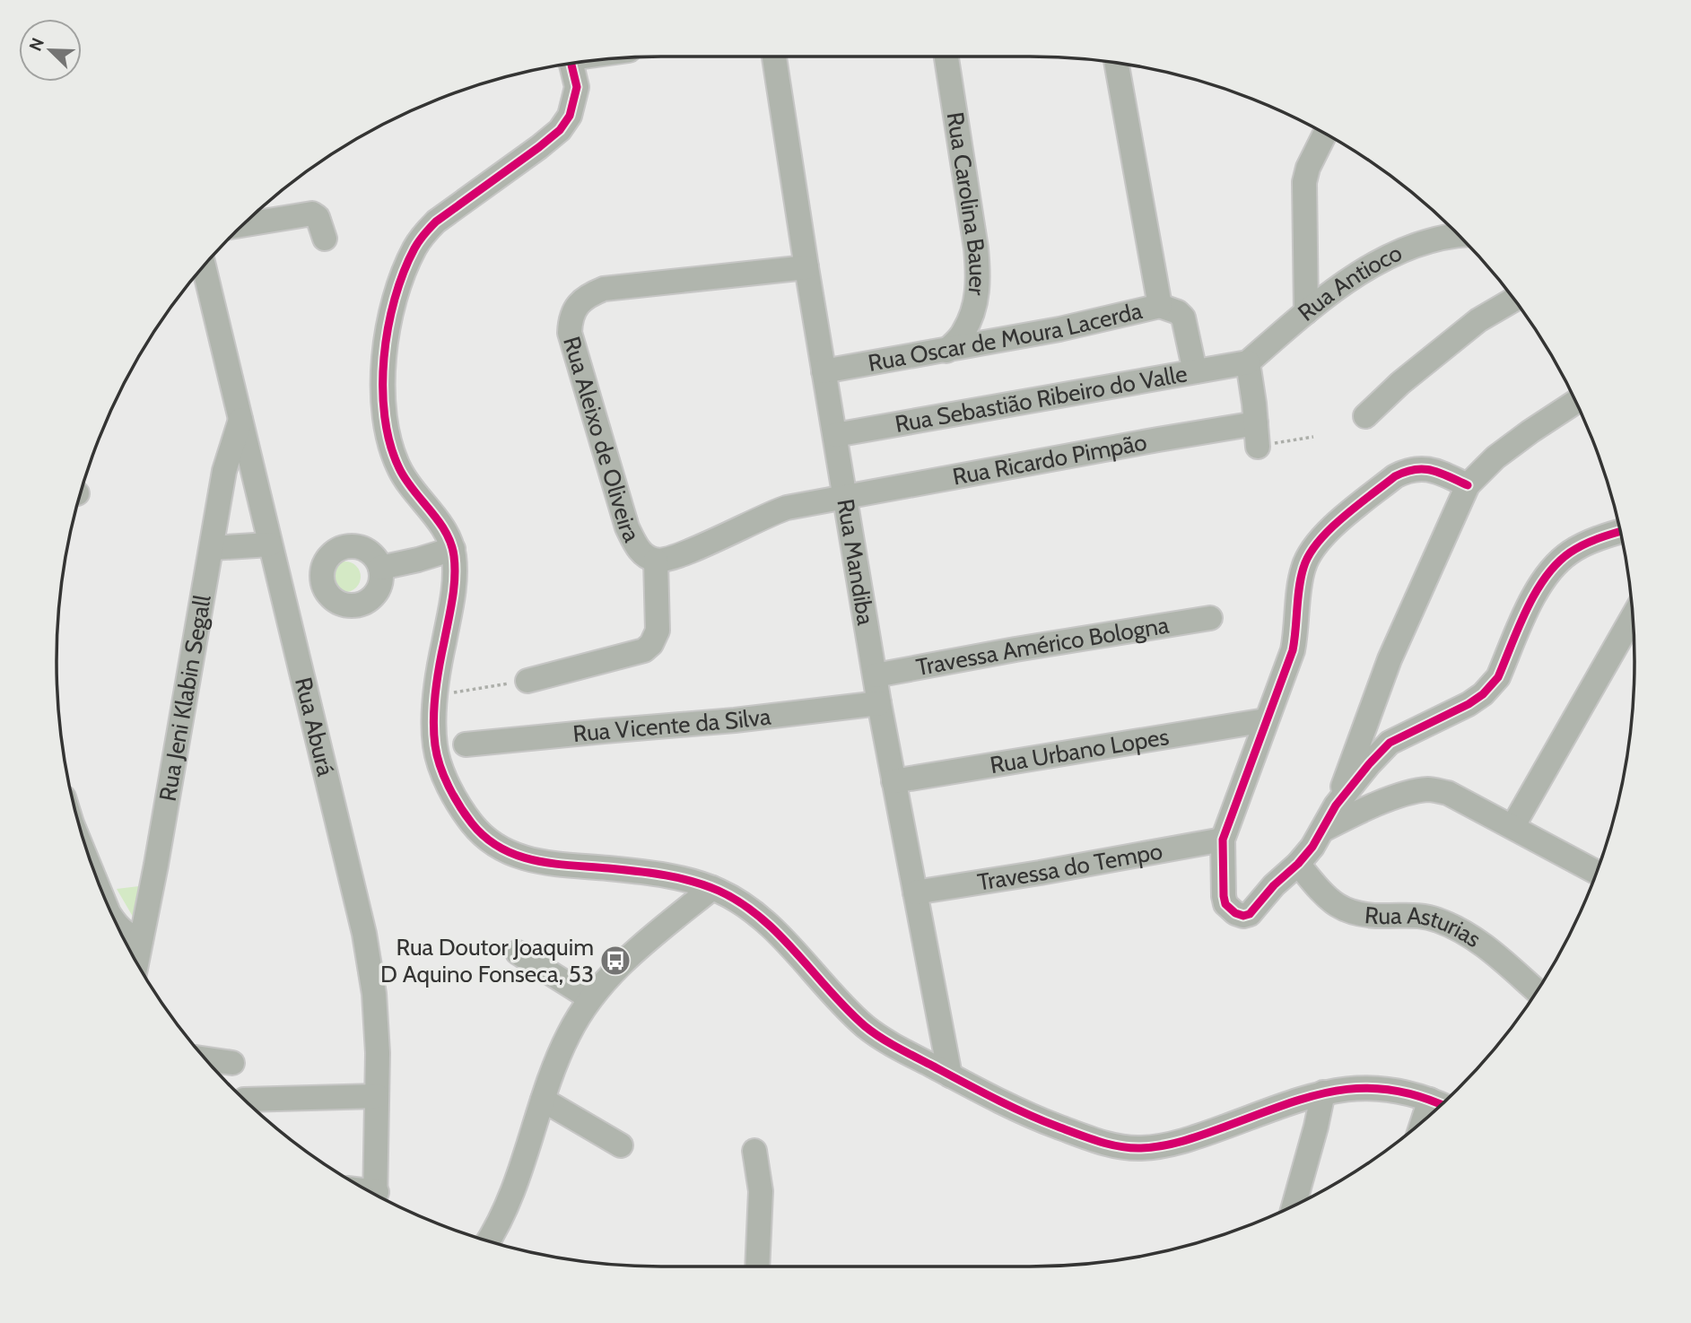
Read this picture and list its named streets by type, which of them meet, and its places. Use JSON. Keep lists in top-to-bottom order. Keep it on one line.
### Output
{"streets":{"street":["Rua Carolina Bauer","Rua Antioco","Rua Oscar de Moura Lacerda","Rua Sebastião Ribeiro do Valle","Rua Aleixo de Oliveira","Rua Ricardo Pimpão","Rua Mandiba","Travessa Américo Bologna","Rua Jeni Klabin Segall","Rua Vicente da Silva","Rua Aburá","Rua Urbano Lopes","Travessa do Tempo","Rua Asturias"]},"crossings":[["Rua Carolina Bauer","Rua Oscar de Moura Lacerda"],["Rua Antioco","Rua Sebastião Ribeiro do Valle"],["Rua Oscar de Moura Lacerda","Rua Mandiba"],["Rua Sebastião Ribeiro do Valle","Rua Mandiba"],["Rua Aleixo de Oliveira","Rua Ricardo Pimpão"],["Rua Aleixo de Oliveira","Rua Mandiba"],["Rua Ricardo Pimpão","Rua Mandiba"],["Rua Mandiba","Travessa Américo Bologna"],["Rua Mandiba","Rua Vicente da Silva"],["Rua Mandiba","Rua Urbano Lopes"],["Rua Mandiba","Travessa do Tempo"],["Rua Jeni Klabin Segall","Rua Aburá"]],"places":{"bus stop":["Rua Doutor Joaquim D Aquino Fonseca, 53"]},"north":"top left"}
